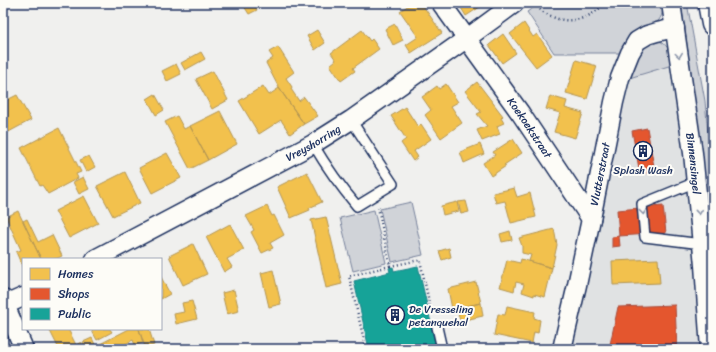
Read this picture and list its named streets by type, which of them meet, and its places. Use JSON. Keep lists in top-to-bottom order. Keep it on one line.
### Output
{"streets":{"street":["Koekoekstraat","Vreyshorring","Binnensingel","Vlutterstraat"]},"crossings":[["Koekoekstraat","Vreyshorring"],["Koekoekstraat","Vlutterstraat"],["Binnensingel","Vlutterstraat"]],"one_way":["Binnensingel"],"places":{"building":["Splash Wash","De Vresseling petanquehal"]},"legend":["Homes","Shops","Public"]}
